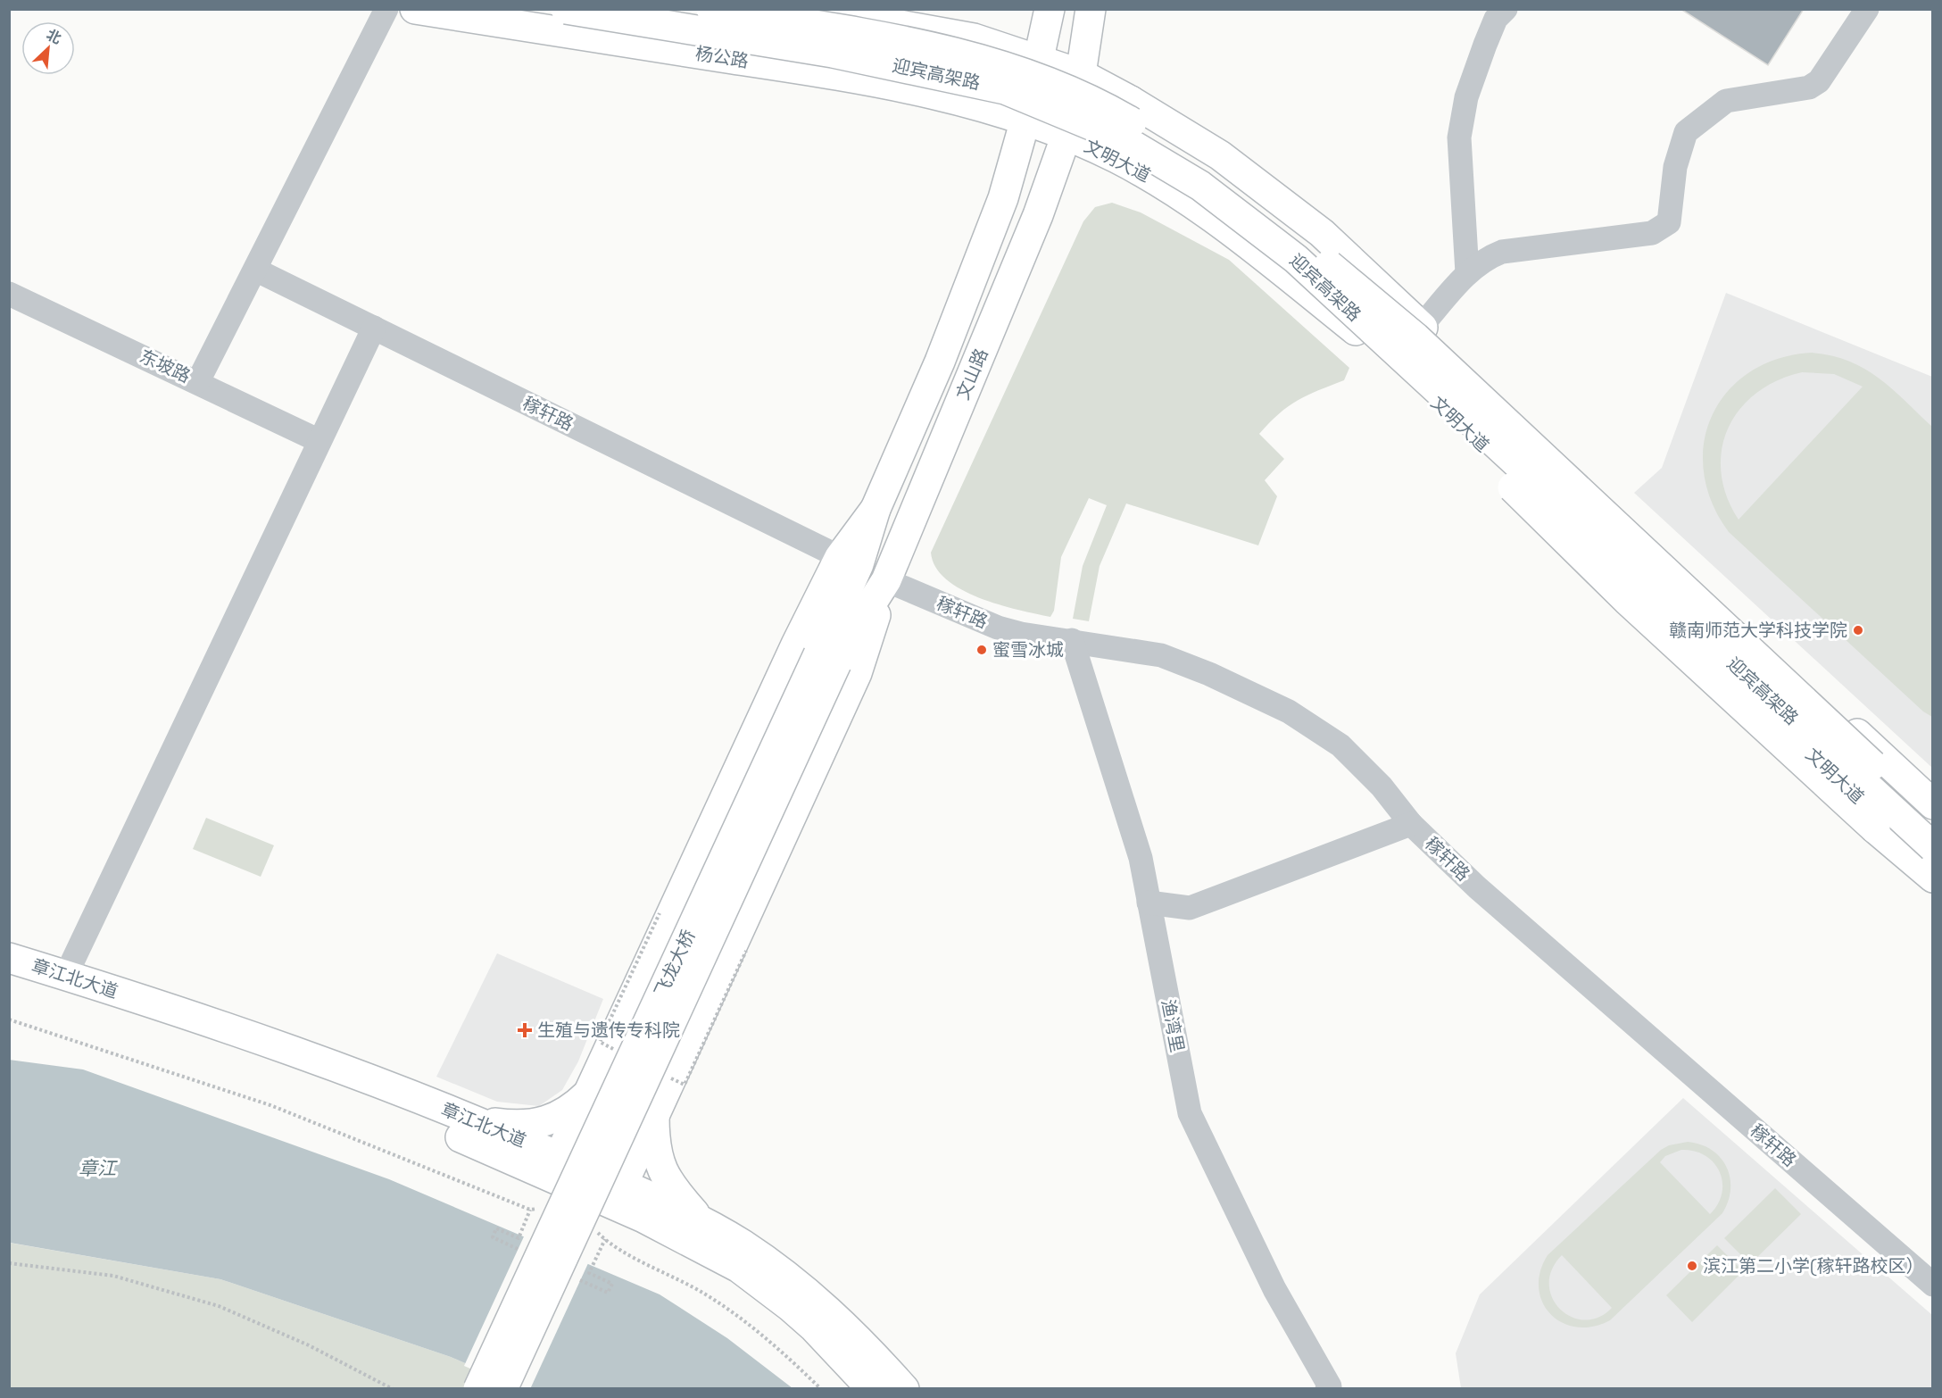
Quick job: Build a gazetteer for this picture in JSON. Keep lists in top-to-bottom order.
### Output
{
  "streets": {
    "main road": [
      "杨公路",
      "迎宾高架路",
      "文明大道",
      "文山路",
      "飞龙大桥",
      "章江北大道"
    ],
    "street": ["东坡路", "稼轩路", "渔湾里"]
  },
  "crossings": [
    ["杨公路", "文明大道"],
    ["杨公路", "文山路"],
    ["文明大道", "文山路"],
    ["文山路", "稼轩路"],
    ["文山路", "飞龙大桥"],
    ["稼轩路", "渔湾里"]
  ],
  "water": ["章江"],
  "places": {
    "other": ["赣南师范大学科技学院", "蜜雪冰城", "滨江第二小学(稼轩路校区）"],
    "health": ["生殖与遗传专科院"]
  },
  "north": "top right"
}
